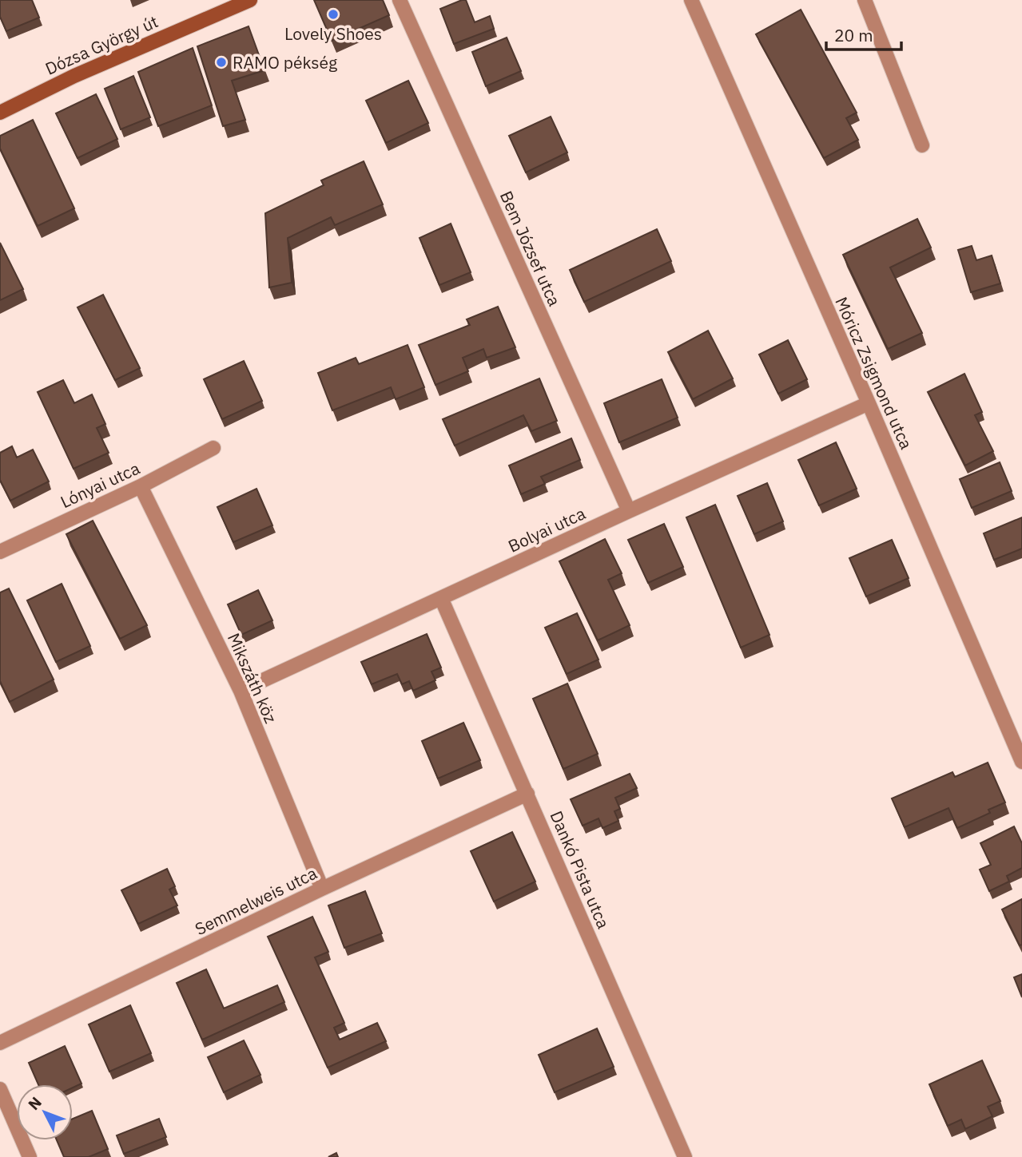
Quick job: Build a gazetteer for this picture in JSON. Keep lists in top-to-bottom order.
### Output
{
  "streets": {
    "main road": ["Dózsa György út"],
    "street": [
      "Bem József utca",
      "Móricz Zsigmond utca",
      "Lónyai utca",
      "Bolyai utca",
      "Mikszáth köz",
      "Dankó Pista utca",
      "Semmelweis utca"
    ]
  },
  "crossings": [
    ["Bem József utca", "Bolyai utca"],
    ["Móricz Zsigmond utca", "Bolyai utca"],
    ["Lónyai utca", "Mikszáth köz"],
    ["Bolyai utca", "Mikszáth köz"],
    ["Bolyai utca", "Dankó Pista utca"],
    ["Mikszáth köz", "Semmelweis utca"],
    ["Dankó Pista utca", "Semmelweis utca"]
  ],
  "places": ["Lovely Shoes", "RAMO pékség"],
  "scale_bar": "20 m",
  "north": "top left"
}
